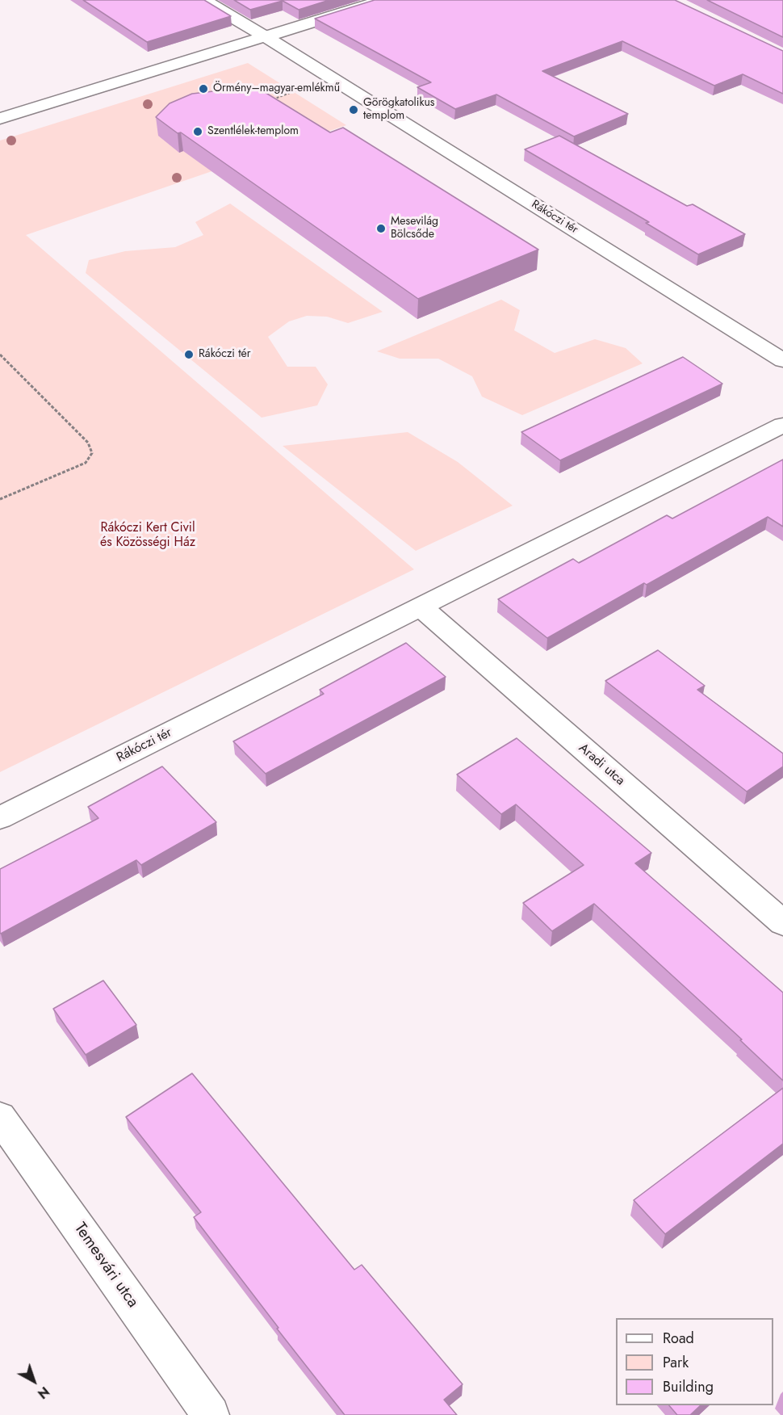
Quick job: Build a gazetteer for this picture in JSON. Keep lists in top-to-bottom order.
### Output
{
  "streets": {
    "street": ["Rákóczi tér", "Aradi utca", "Temesvári utca"]
  },
  "crossings": [
    ["Rákóczi tér", "Aradi utca"]
  ],
  "parks": ["Rákóczi Kert Civil és Közösségi Ház"],
  "places": [
    "Örmény–magyar-emlékmű",
    "Görögkatolikus templom",
    "Szentlélek-templom",
    "Mesevilág Bölcsőde",
    "Rákóczi tér"
  ],
  "legend": ["Road", "Park", "Building"],
  "north": "bottom right"
}
